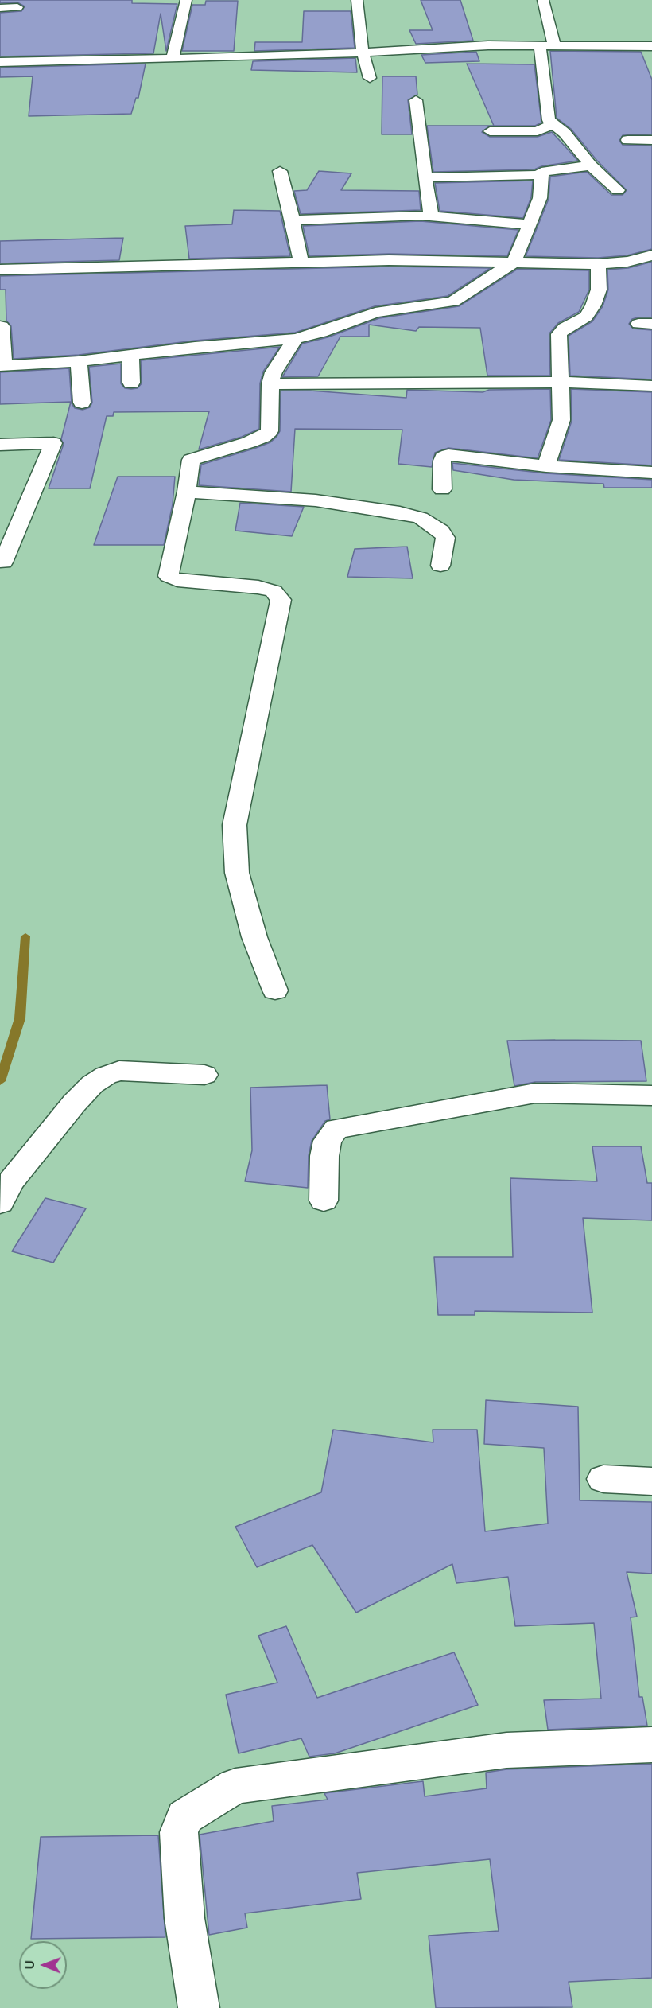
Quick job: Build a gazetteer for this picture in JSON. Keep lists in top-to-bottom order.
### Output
{
  "north": "left"
}
